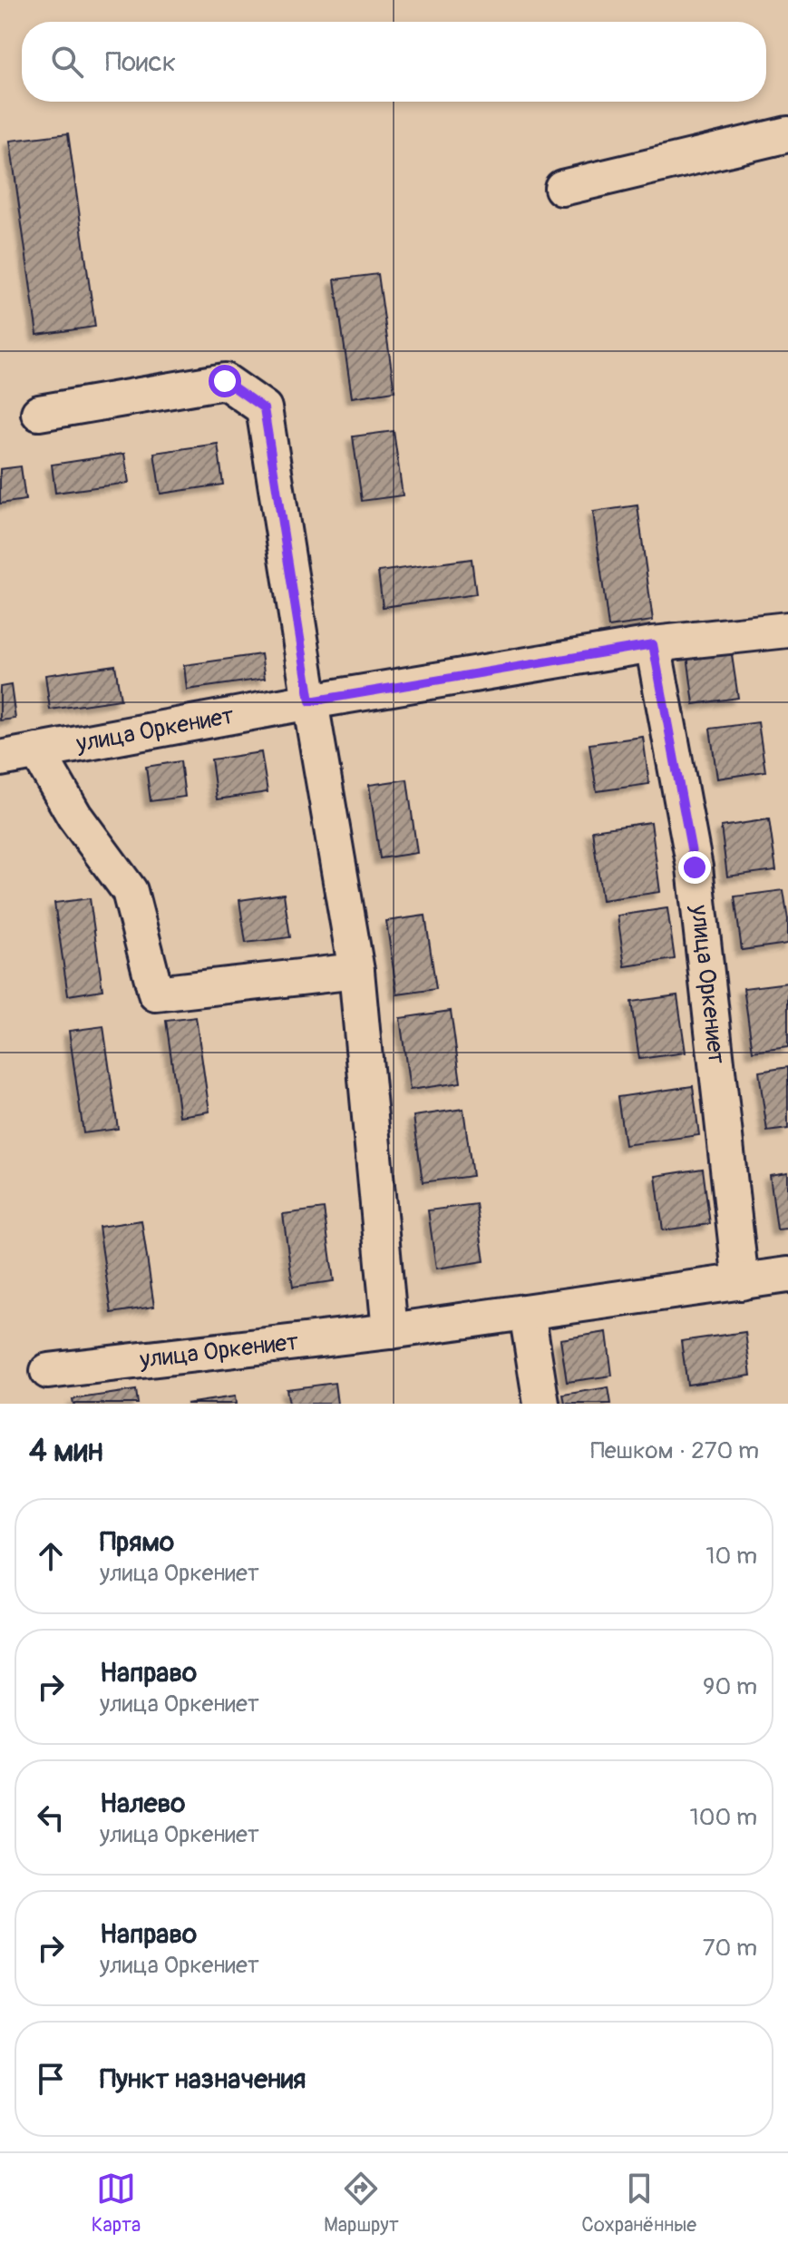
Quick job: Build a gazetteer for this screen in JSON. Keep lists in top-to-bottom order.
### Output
{
  "streets": {
    "street": ["улица Оркениет"]
  },
  "page": {
    "search": "Поиск",
    "heading": ["4 мин", "Пешком · 270 m"],
    "list": [
      ["Прямо", "улица Оркениет", "10 m"],
      ["Направо", "улица Оркениет", "90 m"],
      ["Налево", "улица Оркениет", "100 m"],
      ["Направо", "улица Оркениет", "70 m"],
      "Пункт назначения"
    ],
    "nav": ["Карта", "Маршрут", "Сохранённые"]
  }
}
